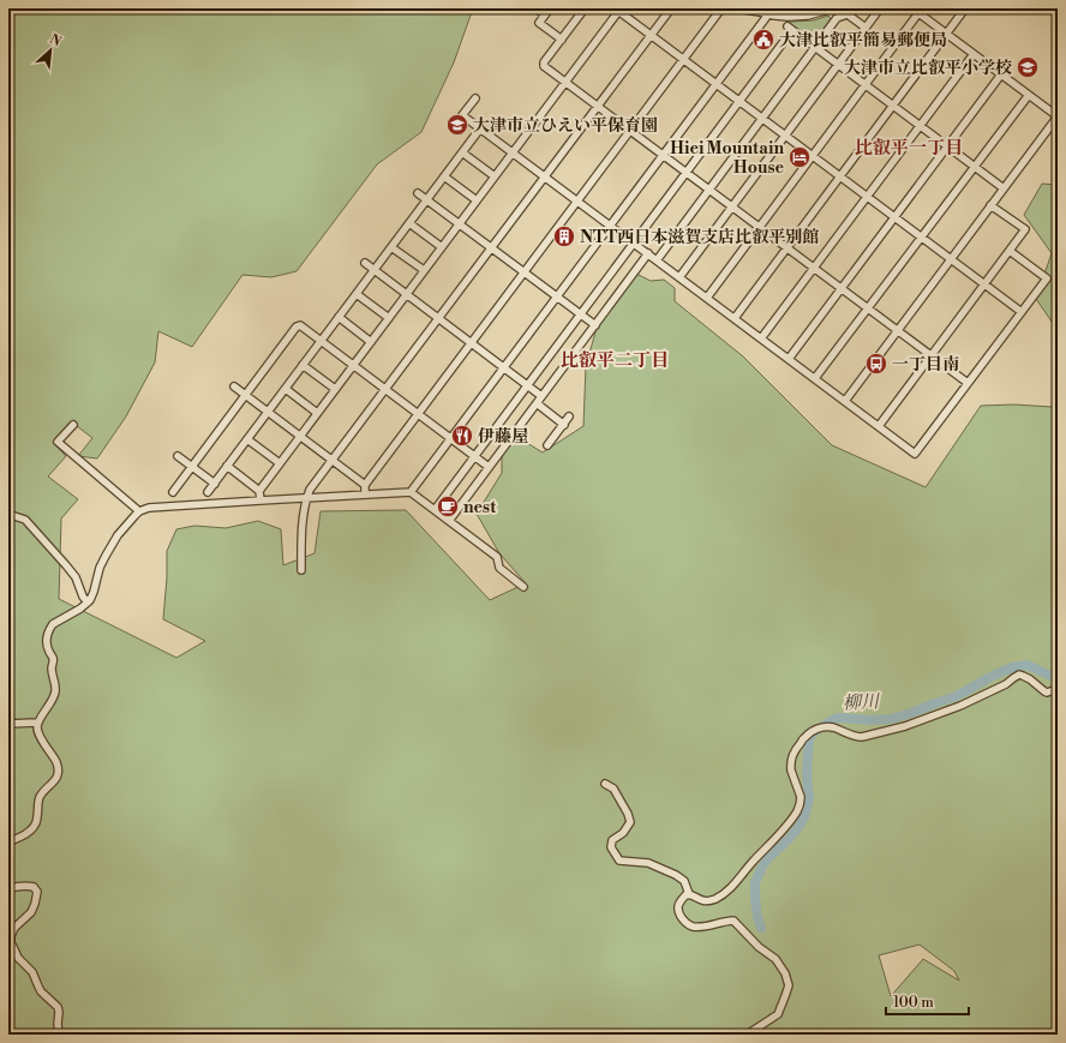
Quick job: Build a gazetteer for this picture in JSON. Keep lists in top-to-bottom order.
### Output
{
  "districts": ["比叡平一丁目", "比叡平二丁目"],
  "water": ["柳川"],
  "places": {
    "public building": ["大津比叡平簡易郵便局"],
    "school or university": ["大津市立比叡平小学校", "大津市立ひえい平保育園"],
    "hotel": ["Hiei Mountain House"],
    "building": ["NTT西日本滋賀支店比叡平別館"],
    "bus stop": ["一丁目南"],
    "restaurant": ["伊藤屋"],
    "cafe": ["nest"]
  },
  "scale_bar": "100 m",
  "north": "top right"
}
